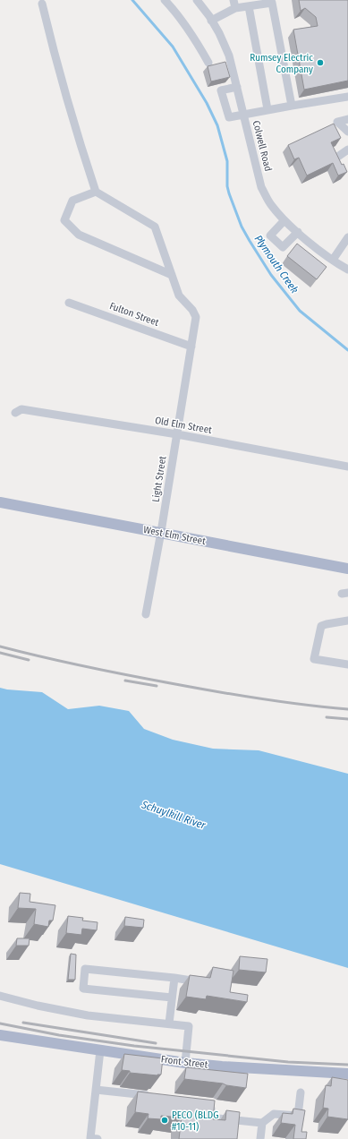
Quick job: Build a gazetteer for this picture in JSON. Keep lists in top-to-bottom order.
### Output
{
  "streets": {
    "main road": ["West Elm Street", "Front Street"],
    "street": [
      "Colwell Road",
      "Fulton Street",
      "Old Elm Street",
      "Light Street"
    ]
  },
  "crossings": [
    ["Fulton Street", "Light Street"],
    ["Old Elm Street", "Light Street"],
    ["Light Street", "West Elm Street"]
  ],
  "water": ["Plymouth Creek", "Schuylkill River"],
  "places": ["Rumsey Electric Company", "PECO (BLDG #10-11)"]
}
